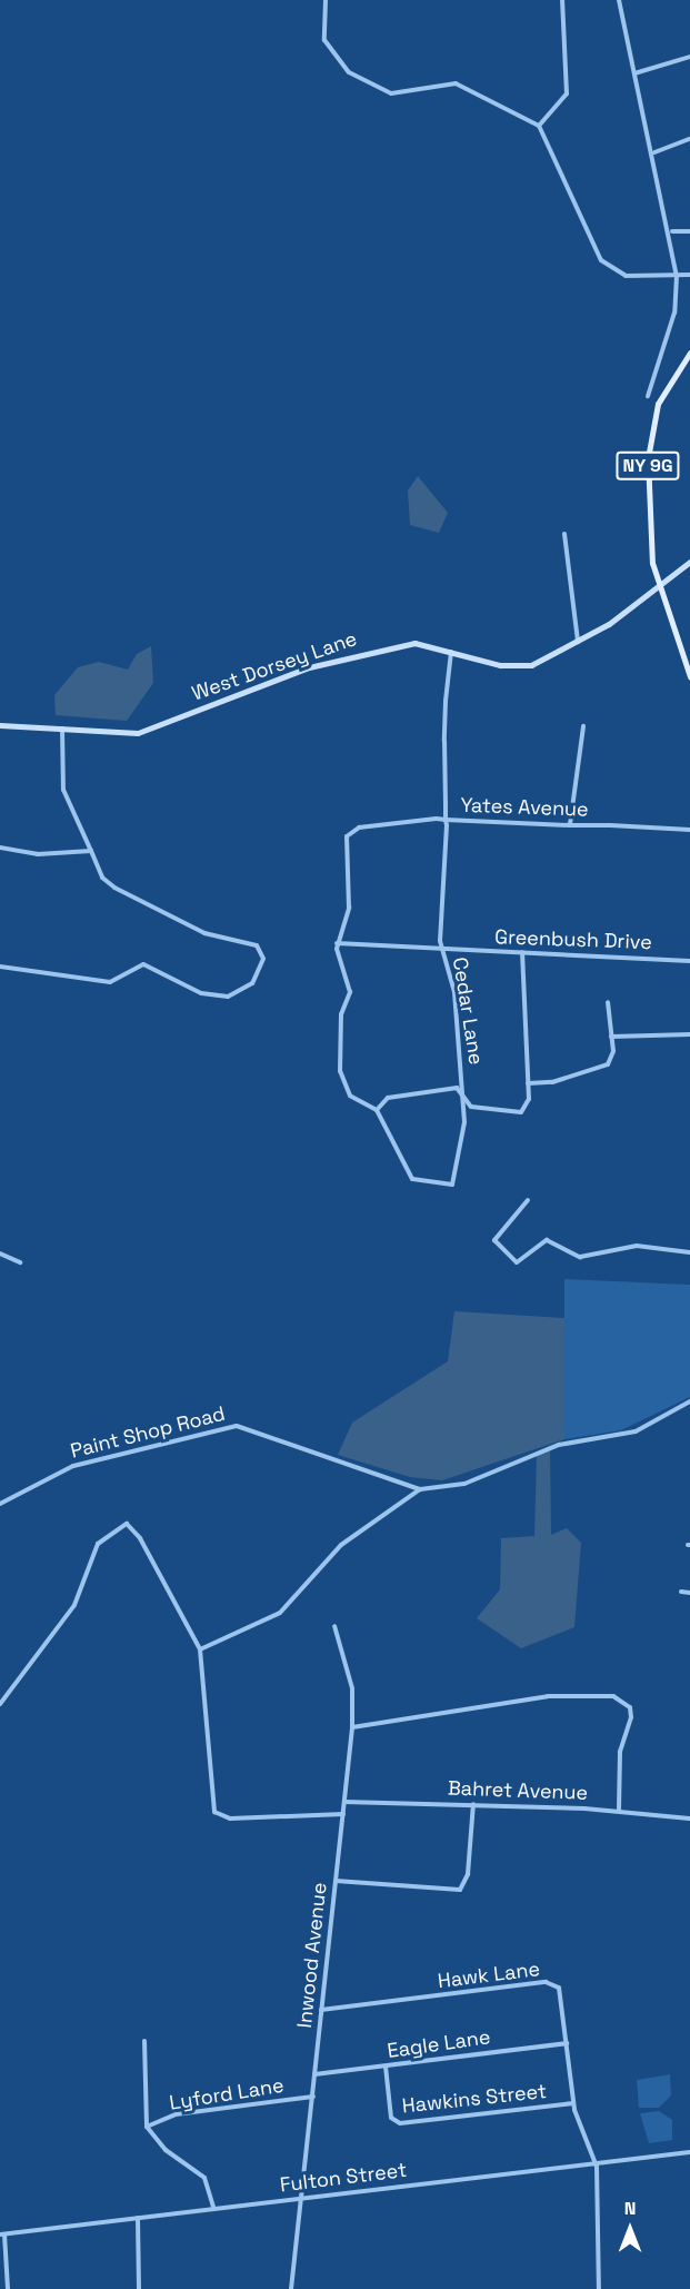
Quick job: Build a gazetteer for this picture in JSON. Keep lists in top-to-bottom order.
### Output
{
  "streets": {
    "main road": ["NY 9G"],
    "street": [
      "West Dorsey Lane",
      "Yates Avenue",
      "Greenbush Drive",
      "Cedar Lane",
      "Paint Shop Road",
      "Bahret Avenue",
      "Inwood Avenue",
      "Hawk Lane",
      "Eagle Lane",
      "Lyford Lane",
      "Hawkins Street",
      "Fulton Street"
    ]
  },
  "crossings": [
    ["NY 9G", "West Dorsey Lane"],
    ["West Dorsey Lane", "Yates Avenue"],
    ["Yates Avenue", "Cedar Lane"],
    ["Greenbush Drive", "Cedar Lane"],
    ["Bahret Avenue", "Inwood Avenue"],
    ["Inwood Avenue", "Hawk Lane"],
    ["Inwood Avenue", "Eagle Lane"],
    ["Inwood Avenue", "Lyford Lane"],
    ["Inwood Avenue", "Fulton Street"],
    ["Hawk Lane", "Eagle Lane"],
    ["Hawk Lane", "Hawkins Street"],
    ["Hawk Lane", "Fulton Street"],
    ["Eagle Lane", "Hawkins Street"]
  ],
  "north": "top"
}
